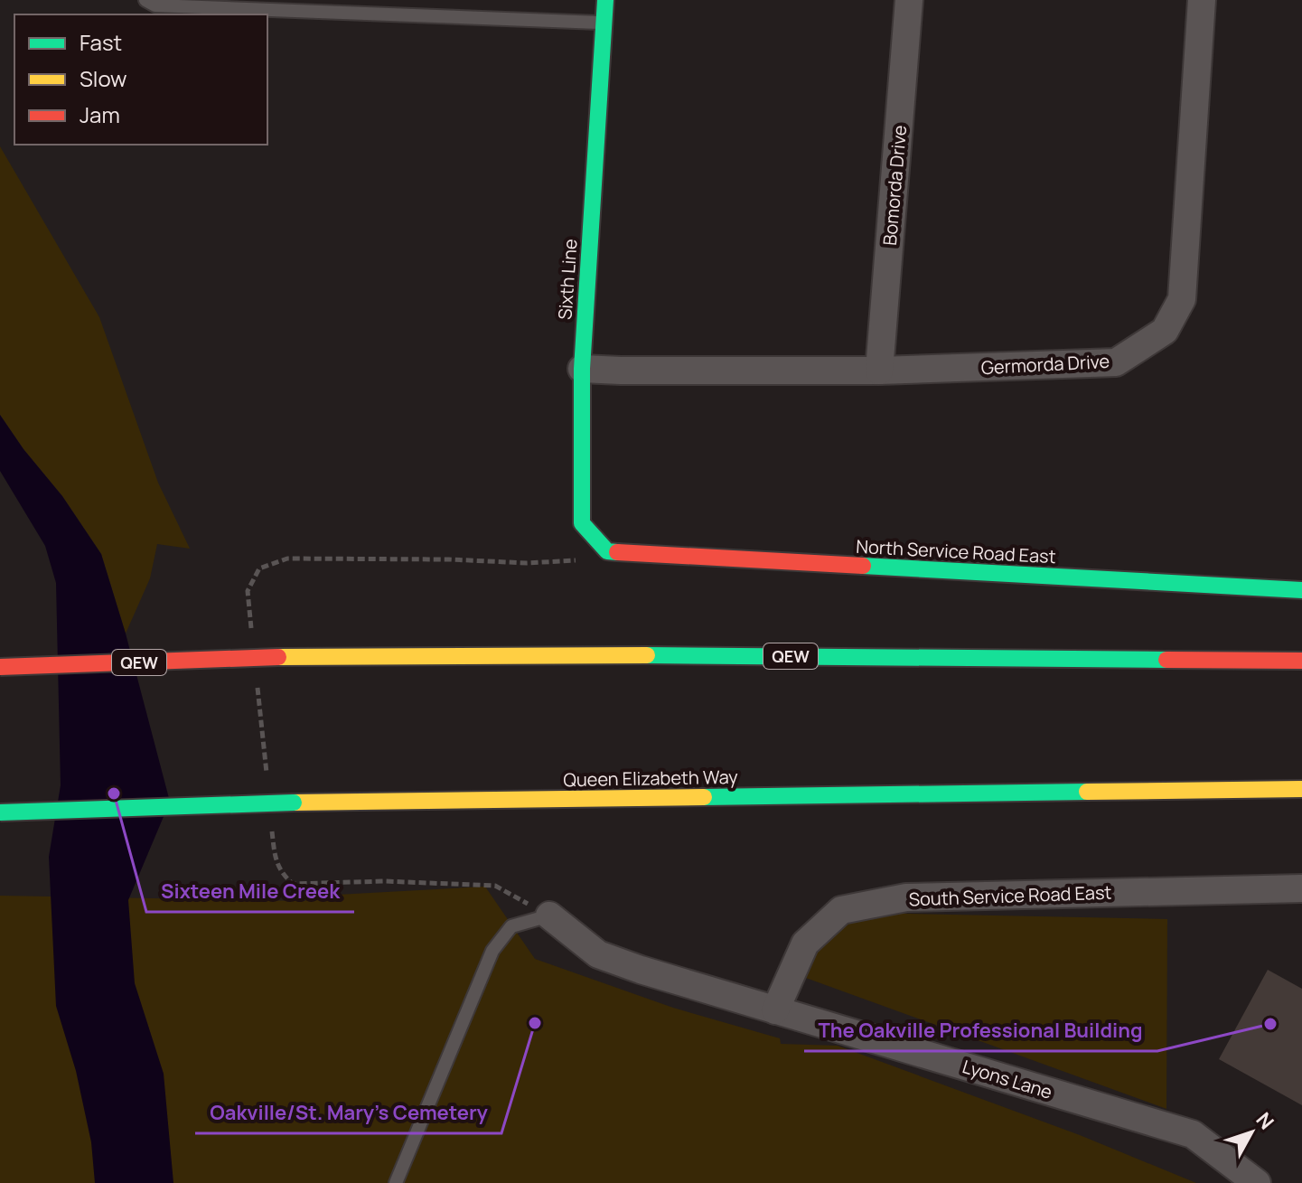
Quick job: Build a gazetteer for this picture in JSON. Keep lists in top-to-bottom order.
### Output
{
  "streets": {
    "main road": [
      "Sixth Line",
      "North Service Road East",
      "QEW",
      "Queen Elizabeth Way"
    ],
    "street": [
      "Bomorda Drive",
      "Germorda Drive",
      "South Service Road East",
      "Lyons Lane"
    ]
  },
  "crossings": [
    ["Bomorda Drive", "Germorda Drive"],
    ["Sixth Line", "Germorda Drive"],
    ["Sixth Line", "North Service Road East"],
    ["South Service Road East", "Lyons Lane"]
  ],
  "places": ["Sixteen Mile Creek", "Oakville/St. Mary's Cemetery", "The Oakville Professional Building"],
  "legend": ["Fast", "Slow", "Jam"],
  "north": "top right"
}
